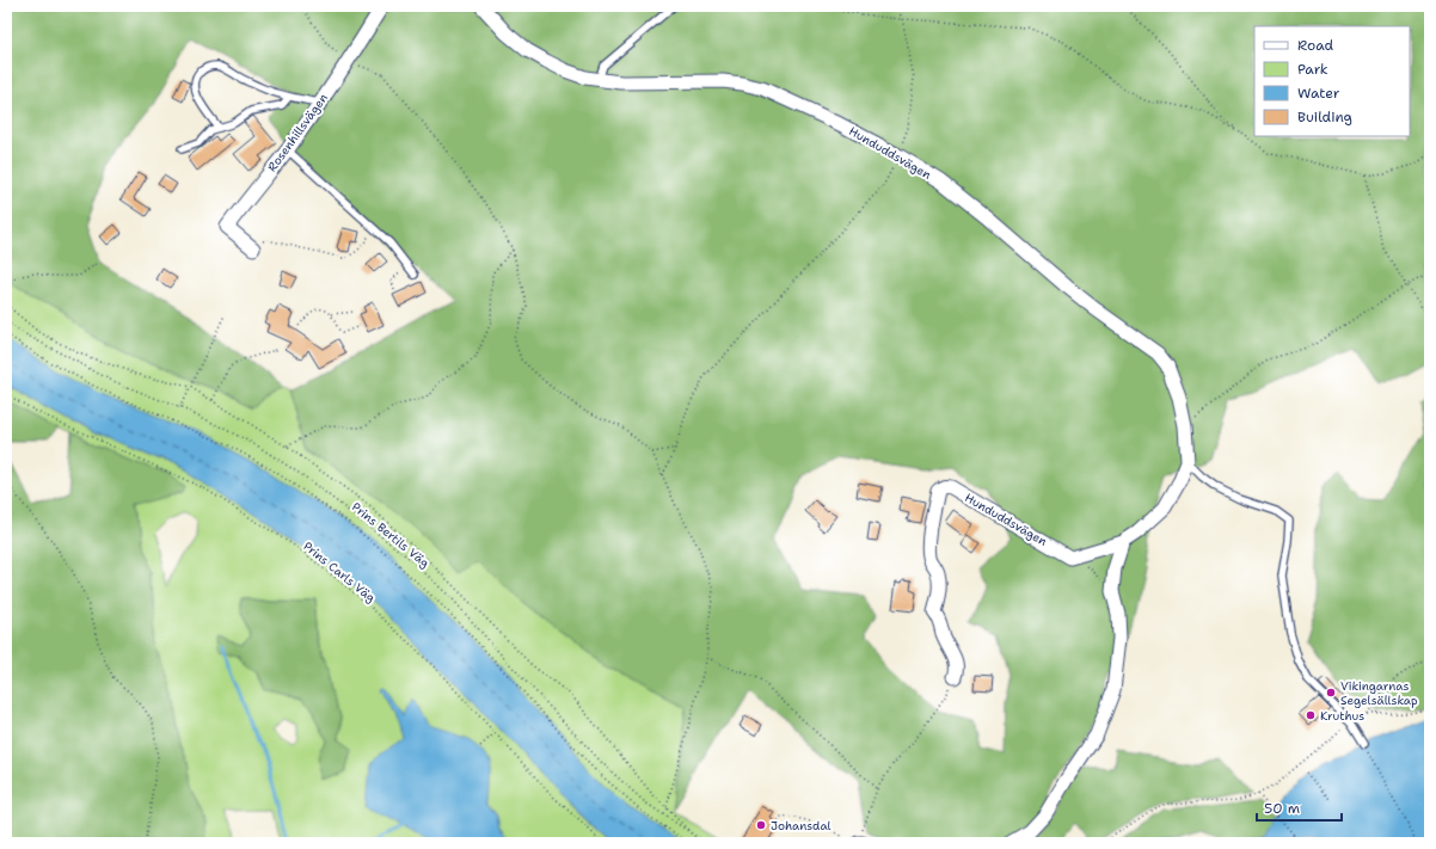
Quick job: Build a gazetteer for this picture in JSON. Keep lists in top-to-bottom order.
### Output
{
  "streets": {
    "street": ["Rosenhillsvägen", "Hunduddsvägen"],
    "path": ["Prins Bertils Väg", "Prins Carls Väg"]
  },
  "places": ["Vikingarnas Segelsällskap", "Kruthus", "Johansdal"],
  "legend": [
    "Road",
    "Park",
    "Water",
    "Building"
  ],
  "scale_bar": "50 m"
}
